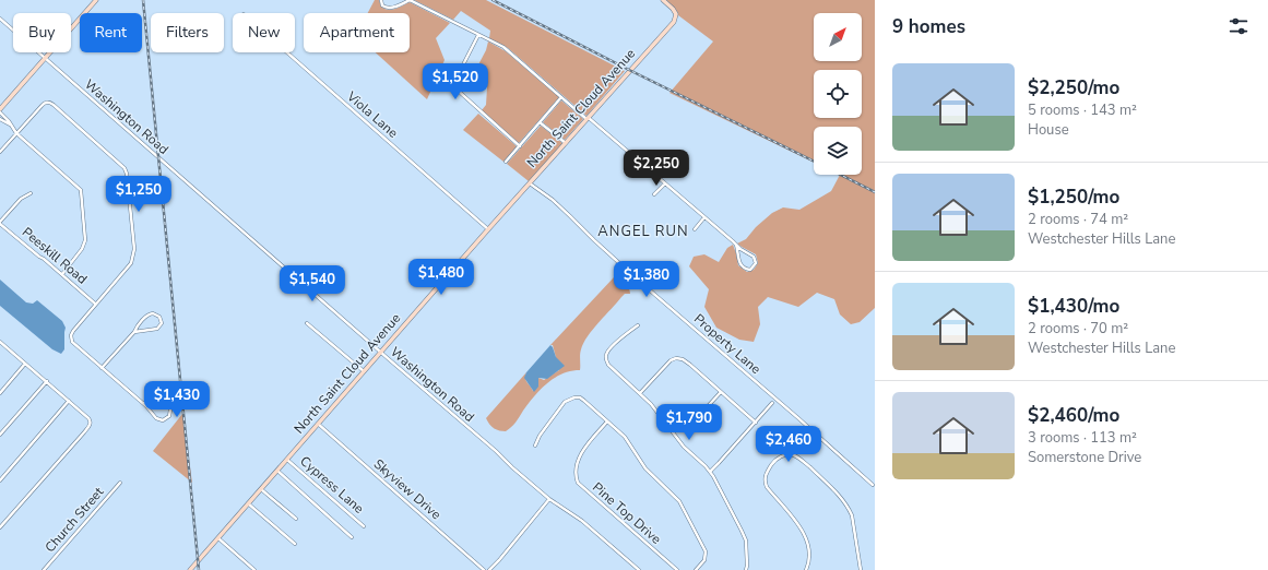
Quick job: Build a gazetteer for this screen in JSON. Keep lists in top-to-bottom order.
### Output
{
  "streets": {
    "street": [
      "North Saint Cloud Avenue",
      "Viola Lane",
      "Washington Road",
      "Peeskill Road",
      "Property Lane",
      "Cypress Lane",
      "Skyview Drive",
      "Pine Top Drive",
      "Church Street"
    ]
  },
  "crossings": [
    ["North Saint Cloud Avenue", "Viola Lane"],
    ["North Saint Cloud Avenue", "Washington Road"],
    ["North Saint Cloud Avenue", "Property Lane"],
    ["North Saint Cloud Avenue", "Cypress Lane"],
    ["North Saint Cloud Avenue", "Skyview Drive"]
  ],
  "districts": ["ANGEL RUN"],
  "north": "top right",
  "page": {
    "heading": "9 homes",
    "chip": [
      "Buy",
      "Rent",
      "Filters",
      "New",
      "Apartment"
    ],
    "list": [
      {
        "name": "$2,250/mo",
        "note": "5 rooms · 143 m² · House"
      },
      {
        "name": "$1,250/mo",
        "note": "2 rooms · 74 m² · Westchester Hills Lane"
      },
      {
        "name": "$1,430/mo",
        "note": "2 rooms · 70 m² · Westchester Hills Lane"
      },
      {
        "name": "$2,460/mo",
        "note": "3 rooms · 113 m² · Somerstone Drive"
      }
    ],
    "price": [
      "$1,520",
      "$2,250",
      "$1,250",
      "$1,480",
      "$1,380",
      "$1,540",
      "$1,430",
      "$1,790",
      "$2,460"
    ]
  }
}
